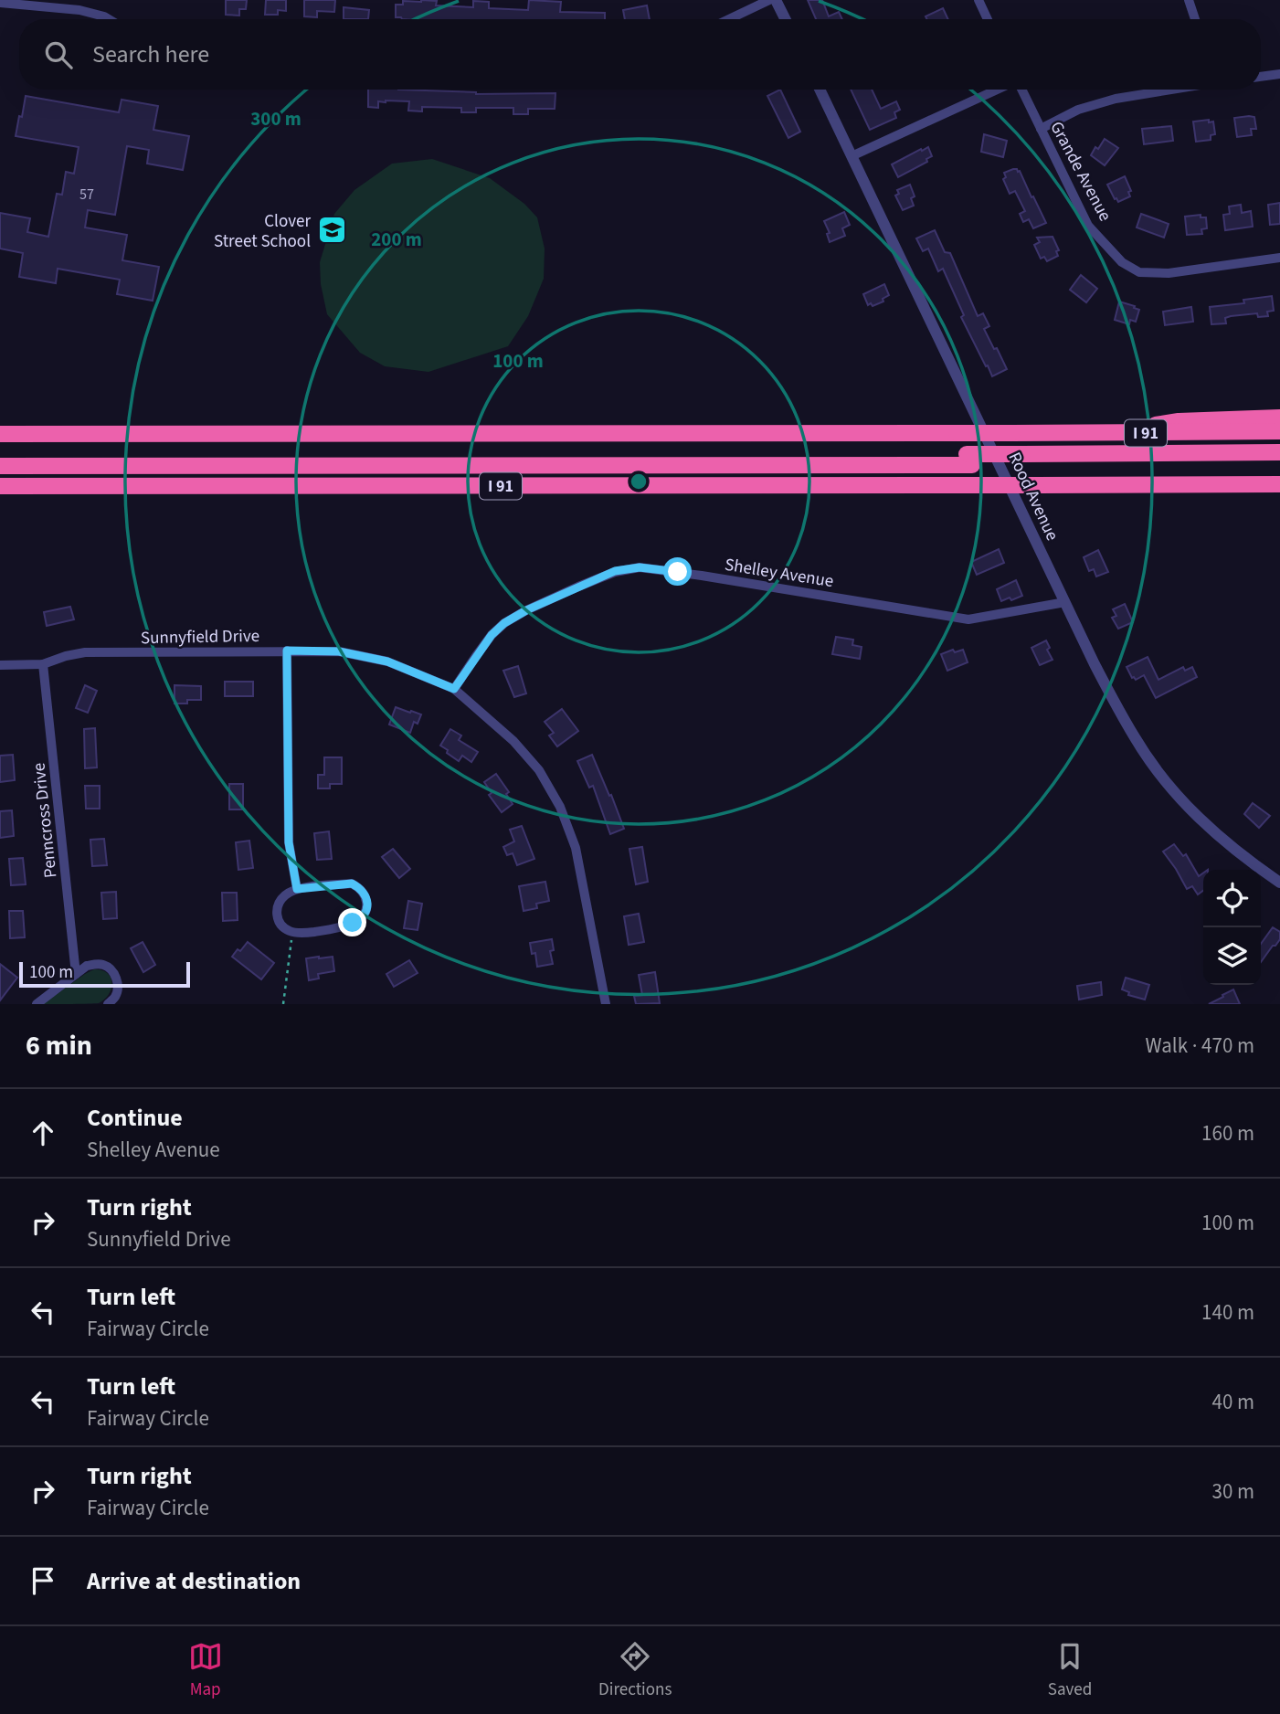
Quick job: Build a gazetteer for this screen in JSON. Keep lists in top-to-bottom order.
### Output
{
  "streets": {
    "highway": ["I 91"],
    "street": [
      "Grande Avenue",
      "Rood Avenue",
      "Shelley Avenue",
      "Sunnyfield Drive",
      "Penncross Drive"
    ]
  },
  "crossings": [
    ["Rood Avenue", "Shelley Avenue"],
    ["Shelley Avenue", "Sunnyfield Drive"],
    ["Sunnyfield Drive", "Penncross Drive"]
  ],
  "places": {
    "school or university": ["Clover Street School"]
  },
  "house_numbers": ["57"],
  "scale_bar": "100 m",
  "page": {
    "search": "Search here",
    "scale": "100 m",
    "heading": ["6 min", "Walk · 470 m"],
    "list": [
      ["Continue", "Shelley Avenue", "160 m"],
      ["Turn right", "Sunnyfield Drive", "100 m"],
      ["Turn left", "Fairway Circle", "140 m"],
      ["Turn left", "Fairway Circle", "40 m"],
      ["Turn right", "Fairway Circle", "30 m"],
      "Arrive at destination"
    ],
    "nav": ["Map", "Directions", "Saved"]
  },
  "rings": ["300 m", "200 m", "100 m"]
}
